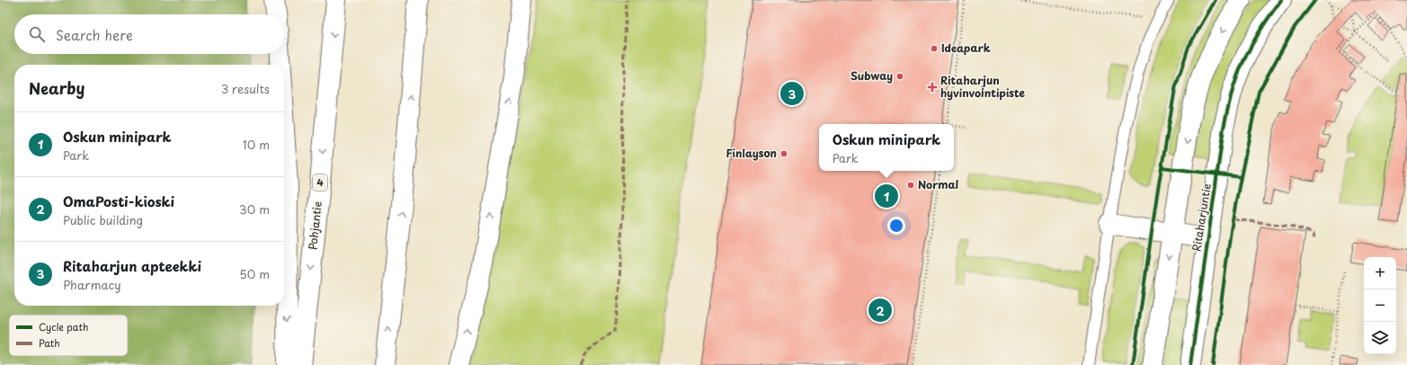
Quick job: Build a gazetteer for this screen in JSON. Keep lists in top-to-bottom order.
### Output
{
  "streets": {
    "main road": ["4", "Ritaharjuntie", "Pohjantie"]
  },
  "places": {
    "other": [
      "Ideapark",
      "Subway",
      "Finlayson",
      "Normal"
    ],
    "health": ["Ritaharjun hyvinvointipiste"]
  },
  "legend": ["Cycle path", "Path"],
  "page": {
    "search": "Search here",
    "heading": ["Nearby", "3 results"],
    "pins": ["3", "1", "2"],
    "list": [
      {
        "mark": "1",
        "name": "Oskun minipark",
        "note": "Park",
        "value": "10 m"
      },
      {
        "mark": "2",
        "name": "OmaPosti-kioski",
        "note": "Public building",
        "value": "30 m"
      },
      {
        "mark": "3",
        "name": "Ritaharjun apteekki",
        "note": "Pharmacy",
        "value": "50 m"
      }
    ],
    "popup": ["Oskun minipark", "Park"],
    "map_buttons": ["+", "−"]
  }
}
